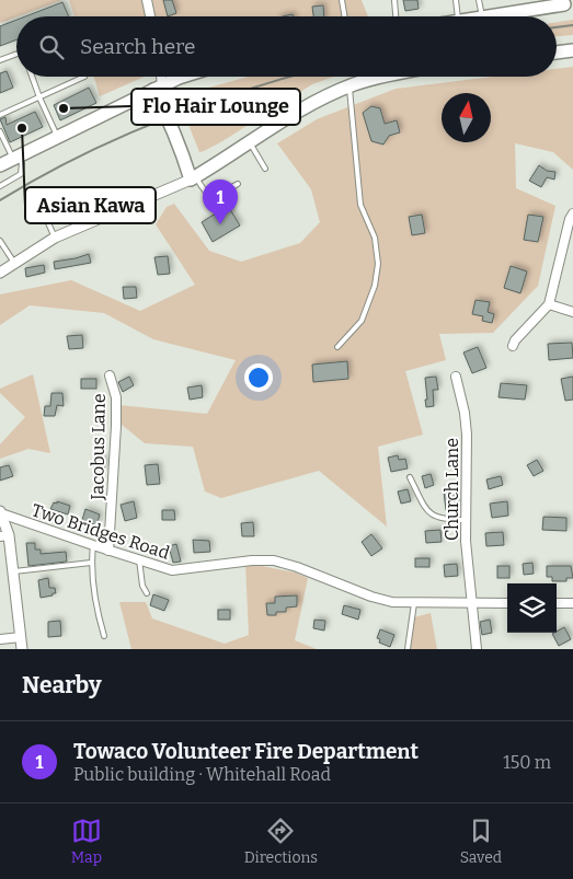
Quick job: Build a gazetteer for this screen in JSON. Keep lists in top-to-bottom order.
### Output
{
  "streets": {
    "street": ["Jacobus Lane", "Church Lane", "Two Bridges Road"]
  },
  "crossings": [
    ["Jacobus Lane", "Two Bridges Road"],
    ["Church Lane", "Two Bridges Road"]
  ],
  "places": ["Flo Hair Lounge", "Asian Kawa"],
  "north": "top",
  "page": {
    "search": "Search here",
    "pins": "1",
    "heading": "Nearby",
    "list": [
      {
        "mark": "1",
        "name": "Towaco Volunteer Fire Department",
        "note": "Public building · Whitehall Road",
        "value": "150 m"
      }
    ],
    "nav": ["Map", "Directions", "Saved"]
  }
}
